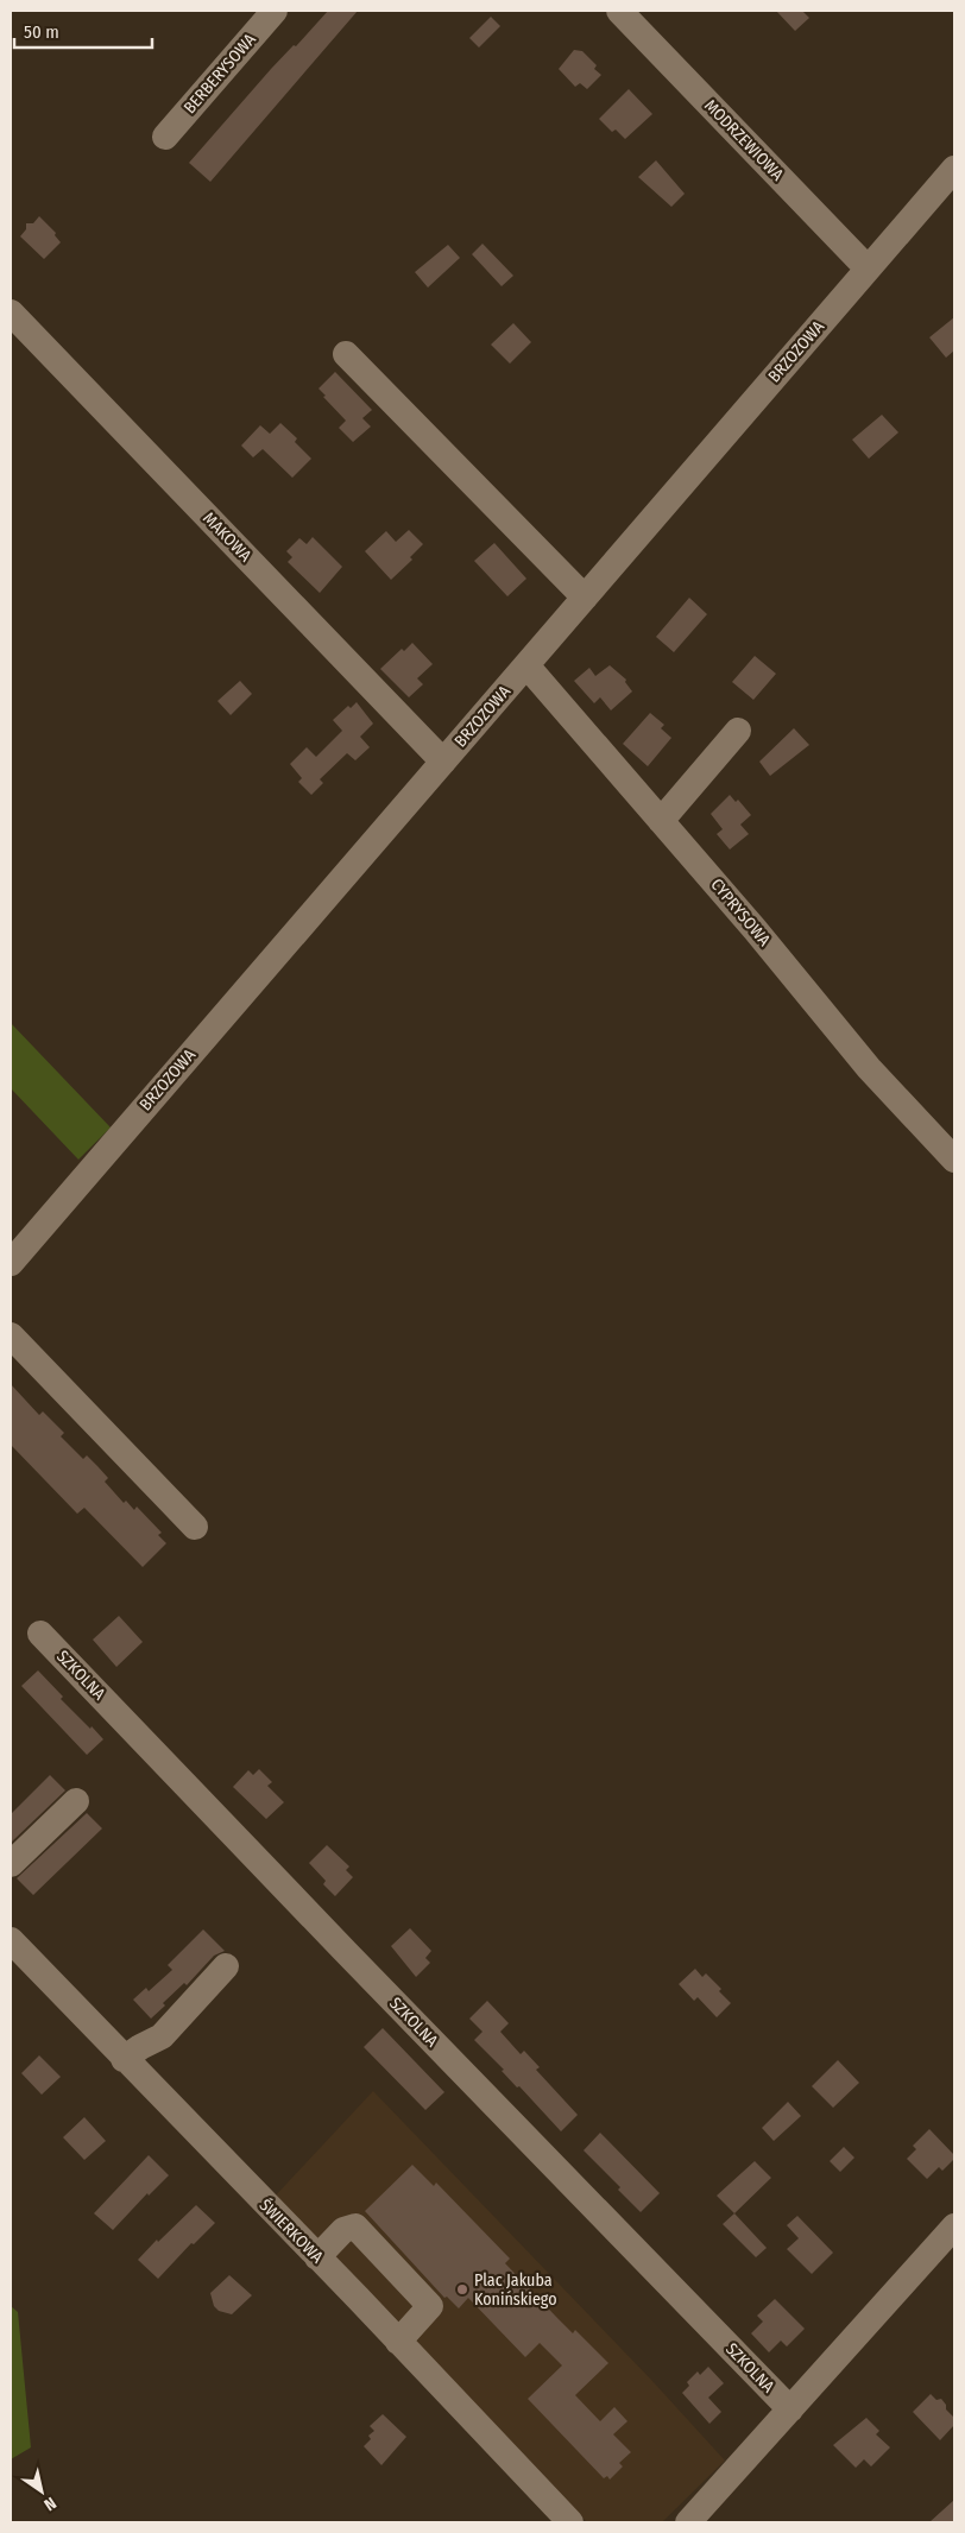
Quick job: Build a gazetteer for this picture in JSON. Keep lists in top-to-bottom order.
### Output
{
  "streets": {
    "street": [
      "BERBERYSOWA",
      "MODRZEWIOWA",
      "BRZOZOWA",
      "MAKOWA",
      "CYPRYSOWA",
      "SZKOLNA",
      "ŚWIERKOWA"
    ]
  },
  "crossings": [
    ["MODRZEWIOWA", "BRZOZOWA"],
    ["BRZOZOWA", "MAKOWA"],
    ["BRZOZOWA", "CYPRYSOWA"]
  ],
  "places": ["Plac Jakuba Konińskiego"],
  "scale_bar": "50 m",
  "north": "bottom right"
}
